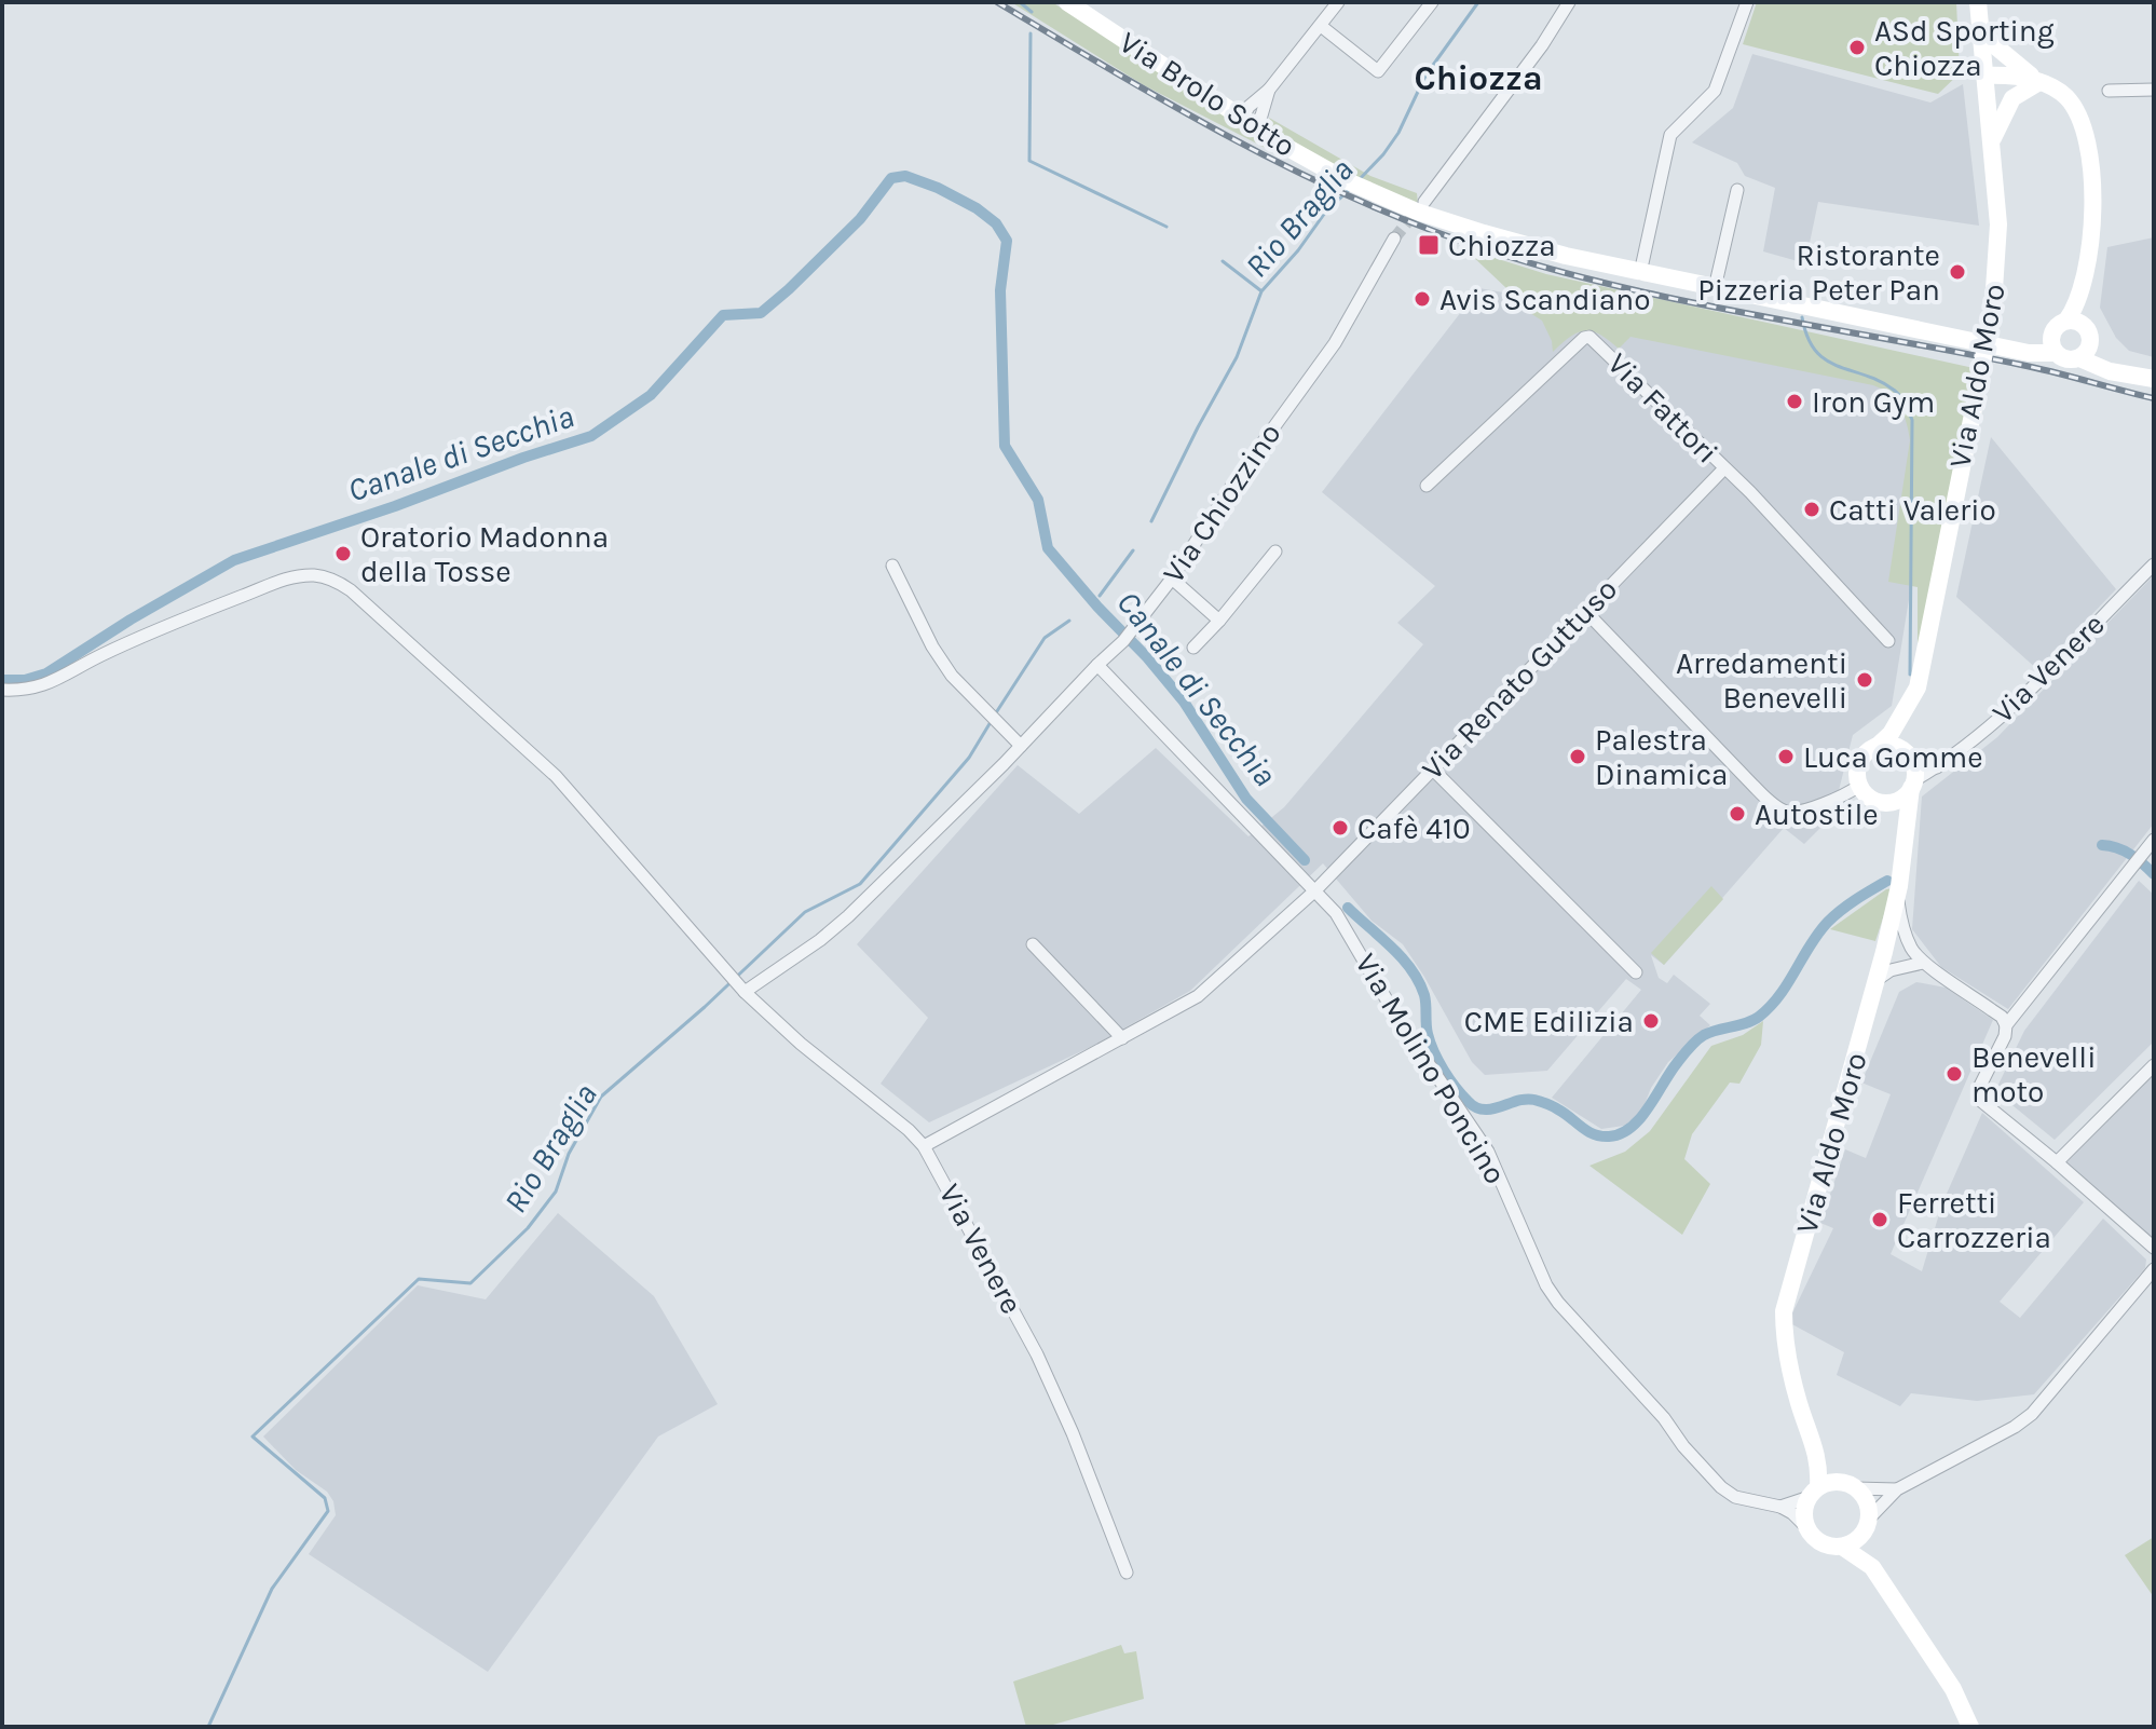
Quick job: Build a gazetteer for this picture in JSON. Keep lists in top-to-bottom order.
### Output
{
  "streets": {
    "main road": ["Via Brolo Sotto", "Via Aldo Moro"],
    "street": [
      "Via Fattori",
      "Via Chiozzino",
      "Via Venere",
      "Via Renato Guttuso",
      "Via Molino Poncino"
    ]
  },
  "crossings": [
    ["Via Aldo Moro", "Via Venere"],
    ["Via Aldo Moro", "Via Molino Poncino"],
    ["Via Fattori", "Via Renato Guttuso"],
    ["Via Chiozzino", "Via Venere"],
    ["Via Chiozzino", "Via Molino Poncino"],
    ["Via Venere", "Via Renato Guttuso"],
    ["Via Renato Guttuso", "Via Molino Poncino"]
  ],
  "districts": ["Chiozza"],
  "water": ["Rio Braglia", "Canale di Secchia"],
  "places": {
    "other": [
      "ASd Sporting Chiozza",
      "Ristorante Pizzeria Peter Pan",
      "Avis Scandiano",
      "Iron Gym",
      "Catti Valerio",
      "Oratorio Madonna della Tosse",
      "Arredamenti Benevelli",
      "Palestra Dinamica",
      "Luca Gomme",
      "Autostile",
      "Cafè 410",
      "CME Edilizia",
      "Benevelli moto",
      "Ferretti Carrozzeria"
    ],
    "transit": ["Chiozza"]
  }
}
